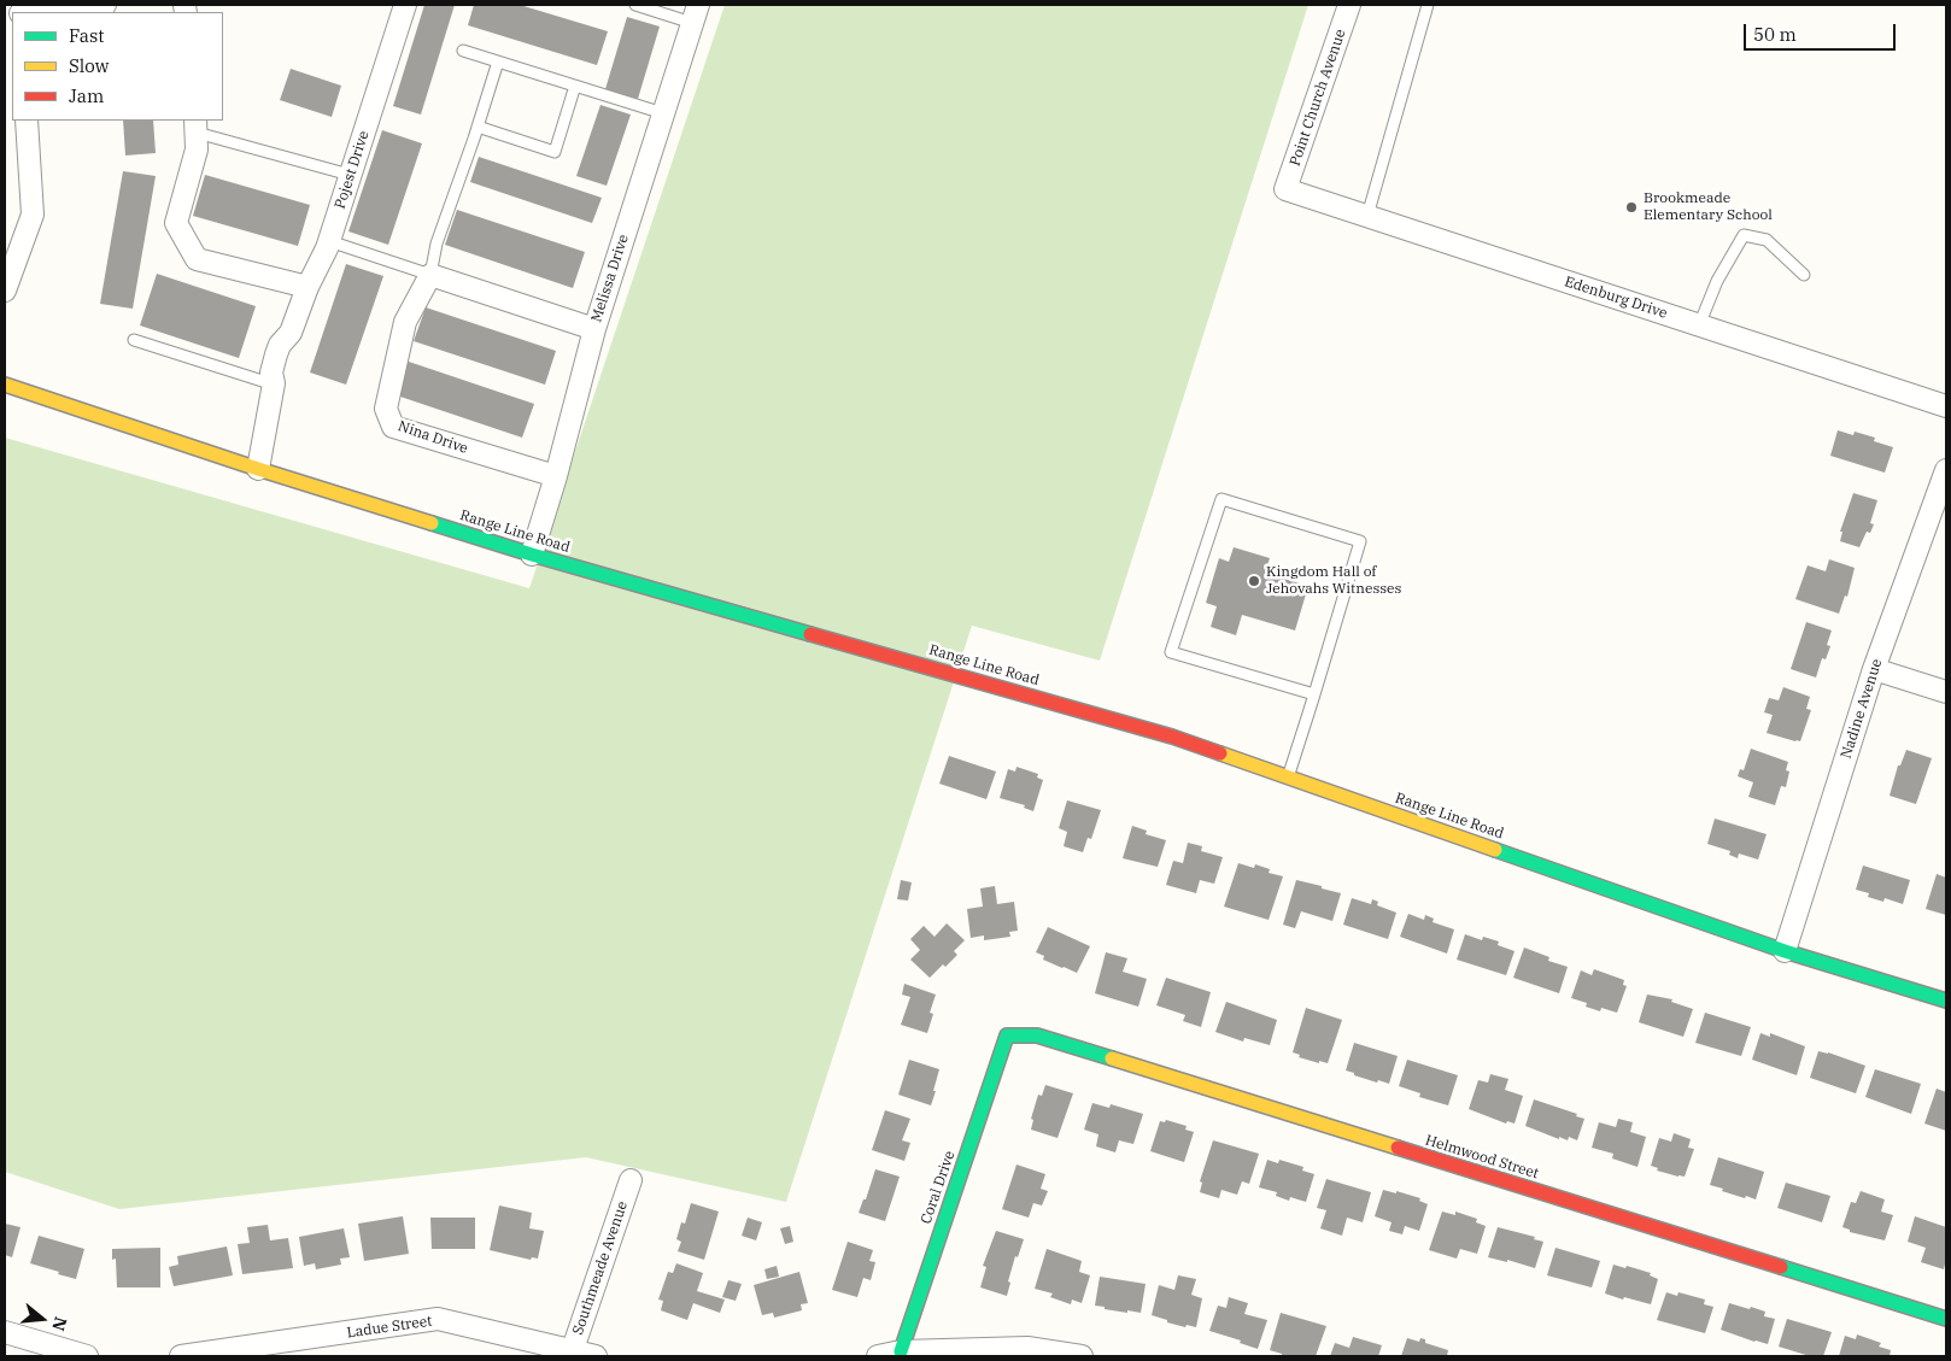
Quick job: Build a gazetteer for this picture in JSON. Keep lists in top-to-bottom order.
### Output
{
  "streets": {
    "main road": ["Range Line Road", "Helmwood Street", "Coral Drive"],
    "street": [
      "Point Church Avenue",
      "Pojest Drive",
      "Melissa Drive",
      "Edenburg Drive",
      "Nina Drive",
      "Nadine Avenue",
      "Southmeade Avenue",
      "Ladue Street"
    ]
  },
  "crossings": [
    ["Point Church Avenue", "Edenburg Drive"],
    ["Pojest Drive", "Range Line Road"],
    ["Melissa Drive", "Nina Drive"],
    ["Melissa Drive", "Range Line Road"],
    ["Range Line Road", "Nadine Avenue"],
    ["Helmwood Street", "Coral Drive"],
    ["Southmeade Avenue", "Ladue Street"]
  ],
  "places": ["Brookmeade Elementary School", "Kingdom Hall of Jehovahs Witnesses"],
  "legend": ["Fast", "Slow", "Jam"],
  "scale_bar": "50 m",
  "north": "right"
}
